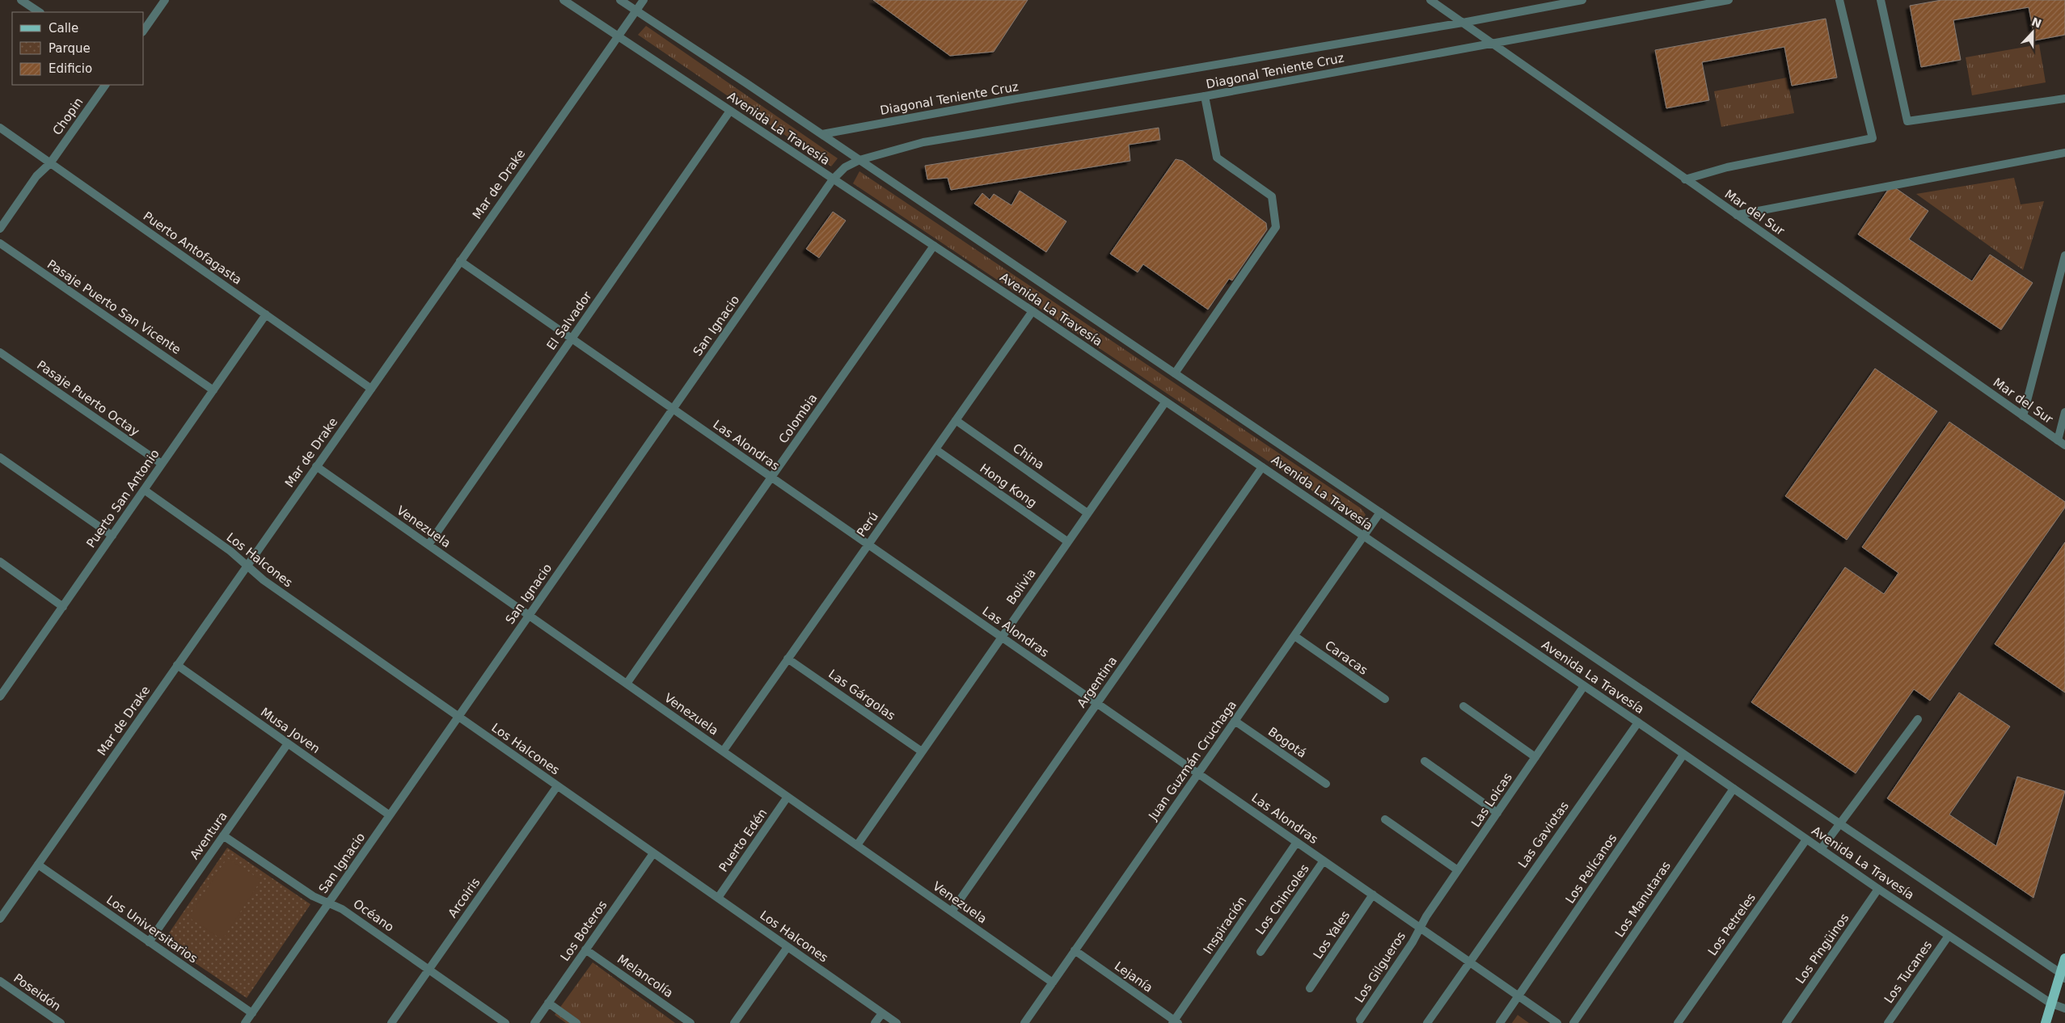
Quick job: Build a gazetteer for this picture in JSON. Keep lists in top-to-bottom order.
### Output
{
  "streets": {
    "street": [
      "Diagonal Teniente Cruz",
      "Chopin",
      "Avenida La Travesía",
      "Mar de Drake",
      "Mar del Sur",
      "Puerto Antofagasta",
      "Pasaje Puerto San Vicente",
      "El Salvador",
      "San Ignacio",
      "Pasaje Puerto Octay",
      "Colombia",
      "Las Alondras",
      "China",
      "Hong Kong",
      "Puerto San Antonio",
      "Perú",
      "Venezuela",
      "Los Halcones",
      "Bolivia",
      "Caracas",
      "Argentina",
      "Las Gárgolas",
      "Musa Joven",
      "Bogotá",
      "Juan Guzmán Cruchaga",
      "Las Loicas",
      "Las Gaviotas",
      "Aventura",
      "Puerto Edén",
      "Los Pelícanos",
      "Arcoiris",
      "Los Chincoles",
      "Los Manutaras",
      "Océano",
      "Los Petreles",
      "Inspiración",
      "Los Universitarios",
      "Los Boteros",
      "Los Yales",
      "Los Pingüinos",
      "Los Gilgueros",
      "Los Tucanes",
      "Melancolía",
      "Lejanía",
      "Poseidón"
    ]
  },
  "crossings": [
    ["Diagonal Teniente Cruz", "Avenida La Travesía"],
    ["Diagonal Teniente Cruz", "Mar del Sur"],
    ["Diagonal Teniente Cruz", "San Ignacio"],
    ["Chopin", "Puerto Antofagasta"],
    ["Avenida La Travesía", "Mar de Drake"],
    ["Avenida La Travesía", "El Salvador"],
    ["Avenida La Travesía", "San Ignacio"],
    ["Avenida La Travesía", "Colombia"],
    ["Avenida La Travesía", "Perú"],
    ["Avenida La Travesía", "Bolivia"],
    ["Avenida La Travesía", "Argentina"],
    ["Avenida La Travesía", "Juan Guzmán Cruchaga"],
    ["Avenida La Travesía", "Las Loicas"],
    ["Avenida La Travesía", "Las Gaviotas"],
    ["Avenida La Travesía", "Los Pelícanos"],
    ["Avenida La Travesía", "Los Manutaras"],
    ["Avenida La Travesía", "Los Petreles"],
    ["Avenida La Travesía", "Los Pingüinos"],
    ["Avenida La Travesía", "Los Tucanes"],
    ["Mar de Drake", "Puerto Antofagasta"],
    ["Mar de Drake", "Las Alondras"],
    ["Mar de Drake", "Venezuela"],
    ["Mar de Drake", "Los Halcones"],
    ["Mar de Drake", "Musa Joven"],
    ["Mar de Drake", "Los Universitarios"],
    ["Puerto Antofagasta", "Puerto San Antonio"],
    ["Pasaje Puerto San Vicente", "Puerto San Antonio"],
    ["El Salvador", "Las Alondras"],
    ["El Salvador", "Venezuela"],
    ["San Ignacio", "Las Alondras"],
    ["San Ignacio", "Venezuela"],
    ["San Ignacio", "Los Halcones"],
    ["San Ignacio", "Musa Joven"],
    ["San Ignacio", "Océano"],
    ["San Ignacio", "Los Universitarios"],
    ["Pasaje Puerto Octay", "Puerto San Antonio"],
    ["Colombia", "Las Alondras"],
    ["Colombia", "Venezuela"],
    ["Las Alondras", "Perú"],
    ["Las Alondras", "Bolivia"],
    ["Las Alondras", "Argentina"],
    ["Las Alondras", "Juan Guzmán Cruchaga"],
    ["Las Alondras", "Las Loicas"],
    ["Las Alondras", "Las Gaviotas"],
    ["Las Alondras", "Los Pelícanos"],
    ["Las Alondras", "Los Chincoles"],
    ["Las Alondras", "Inspiración"],
    ["Las Alondras", "Los Yales"],
    ["Las Alondras", "Los Gilgueros"],
    ["China", "Perú"],
    ["China", "Bolivia"],
    ["Hong Kong", "Perú"],
    ["Hong Kong", "Bolivia"],
    ["Puerto San Antonio", "Los Halcones"],
    ["Perú", "Venezuela"],
    ["Perú", "Las Gárgolas"],
    ["Venezuela", "Bolivia"],
    ["Venezuela", "Argentina"],
    ["Venezuela", "Juan Guzmán Cruchaga"],
    ["Venezuela", "Puerto Edén"],
    ["Los Halcones", "Puerto Edén"],
    ["Los Halcones", "Arcoiris"],
    ["Los Halcones", "Los Boteros"],
    ["Bolivia", "Las Gárgolas"],
    ["Caracas", "Juan Guzmán Cruchaga"],
    ["Musa Joven", "Aventura"],
    ["Bogotá", "Juan Guzmán Cruchaga"],
    ["Juan Guzmán Cruchaga", "Lejanía"],
    ["Las Loicas", "Los Gilgueros"],
    ["Aventura", "Océano"],
    ["Aventura", "Los Universitarios"],
    ["Arcoiris", "Océano"],
    ["Inspiración", "Lejanía"],
    ["Los Boteros", "Melancolía"]
  ],
  "legend": ["Calle", "Parque", "Edificio"],
  "north": "top"
}
